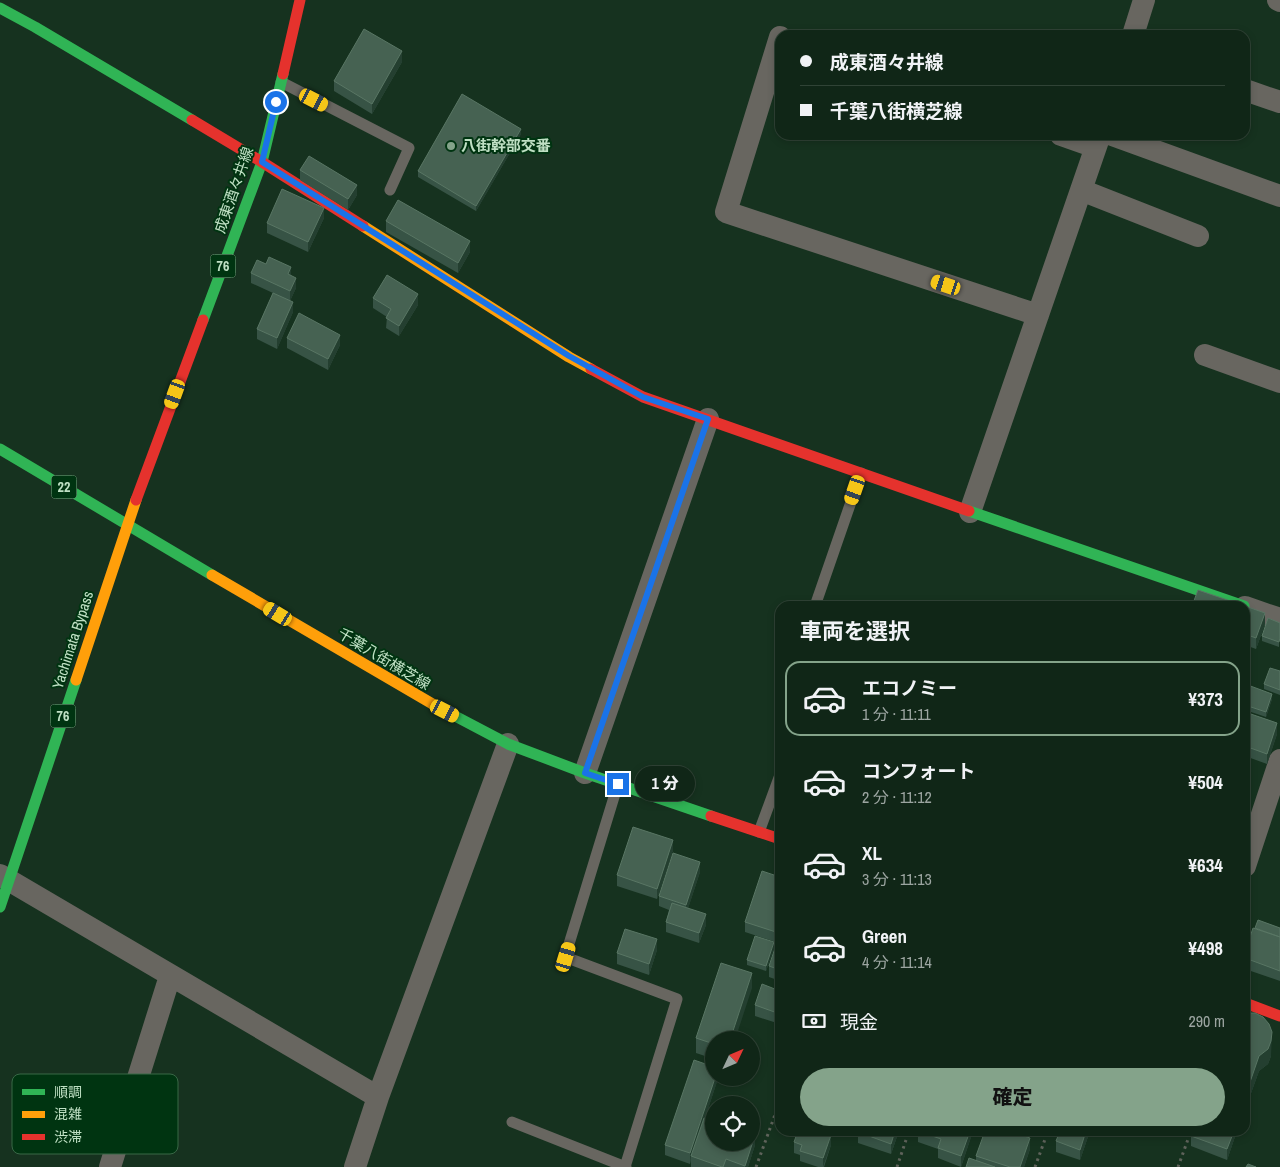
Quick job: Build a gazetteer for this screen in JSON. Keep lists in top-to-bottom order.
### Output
{
  "streets": {
    "main road": [
      "成東酒々井線",
      "76",
      "22",
      "Yachimata Bypass",
      "千葉八街横芝線"
    ]
  },
  "crossings": [
    ["成東酒々井線", "Yachimata Bypass"],
    ["成東酒々井線", "千葉八街横芝線"],
    ["Yachimata Bypass", "千葉八街横芝線"]
  ],
  "places": ["八街幹部交番"],
  "legend": ["順調", "混雑", "渋滞"],
  "north": "top right",
  "page": {
    "banner": ["成東酒々井線", "千葉八街横芝線"],
    "heading": "車両を選択",
    "list": [
      {
        "name": "エコノミー",
        "note": "1 分 · 11:11",
        "value": "¥373"
      },
      {
        "name": "コンフォート",
        "note": "2 分 · 11:12",
        "value": "¥504"
      },
      {
        "name": "XL",
        "note": "3 分 · 11:13",
        "value": "¥634"
      },
      {
        "name": "Green",
        "note": "4 分 · 11:14",
        "value": "¥498"
      }
    ],
    "bubble": "1 分",
    "pay": ["現金", "290 m"],
    "buttons": "確定"
  }
}
